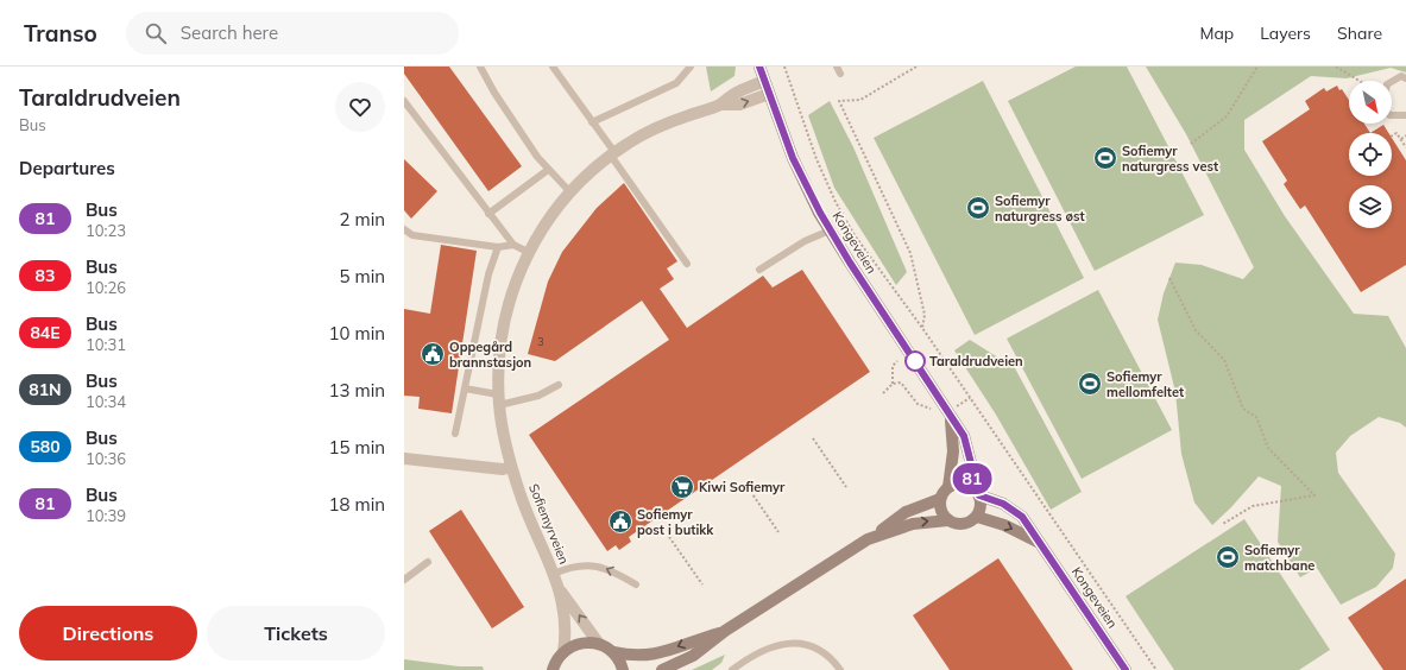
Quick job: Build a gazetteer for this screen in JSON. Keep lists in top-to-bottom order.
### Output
{
  "streets": {
    "main road": ["Kongeveien"],
    "street": ["Sofiemyrveien"]
  },
  "crossings": [
    ["Kongeveien", "Sofiemyrveien"]
  ],
  "places": {
    "sports": [
      "Sofiemyr naturgress vest",
      "Sofiemyr naturgress øst",
      "Sofiemyr mellomfeltet",
      "Sofiemyr matchbane"
    ],
    "public building": ["Oppegård brannstasjon", "Sofiemyr post i butikk"],
    "other": ["Taraldrudveien"],
    "supermarket": ["Kiwi Sofiemyr"]
  },
  "lines": ["bus line 81"],
  "house_numbers": ["3"],
  "north": "bottom right",
  "page": {
    "header": "Transo",
    "search": "Search here",
    "nav": ["Map", "Layers", "Share"],
    "heading": [
      ["Taraldrudveien", "Bus"],
      "Departures"
    ],
    "on_map": "81",
    "list": [
      {
        "mark": "81",
        "name": "Bus",
        "note": "10:23",
        "value": "2 min"
      },
      {
        "mark": "83",
        "name": "Bus",
        "note": "10:26",
        "value": "5 min"
      },
      {
        "mark": "84E",
        "name": "Bus",
        "note": "10:31",
        "value": "10 min"
      },
      {
        "mark": "81N",
        "name": "Bus",
        "note": "10:34",
        "value": "13 min"
      },
      {
        "mark": "580",
        "name": "Bus",
        "note": "10:36",
        "value": "15 min"
      },
      {
        "mark": "81",
        "name": "Bus",
        "note": "10:39",
        "value": "18 min"
      }
    ],
    "buttons": ["Directions", "Tickets"]
  }
}
